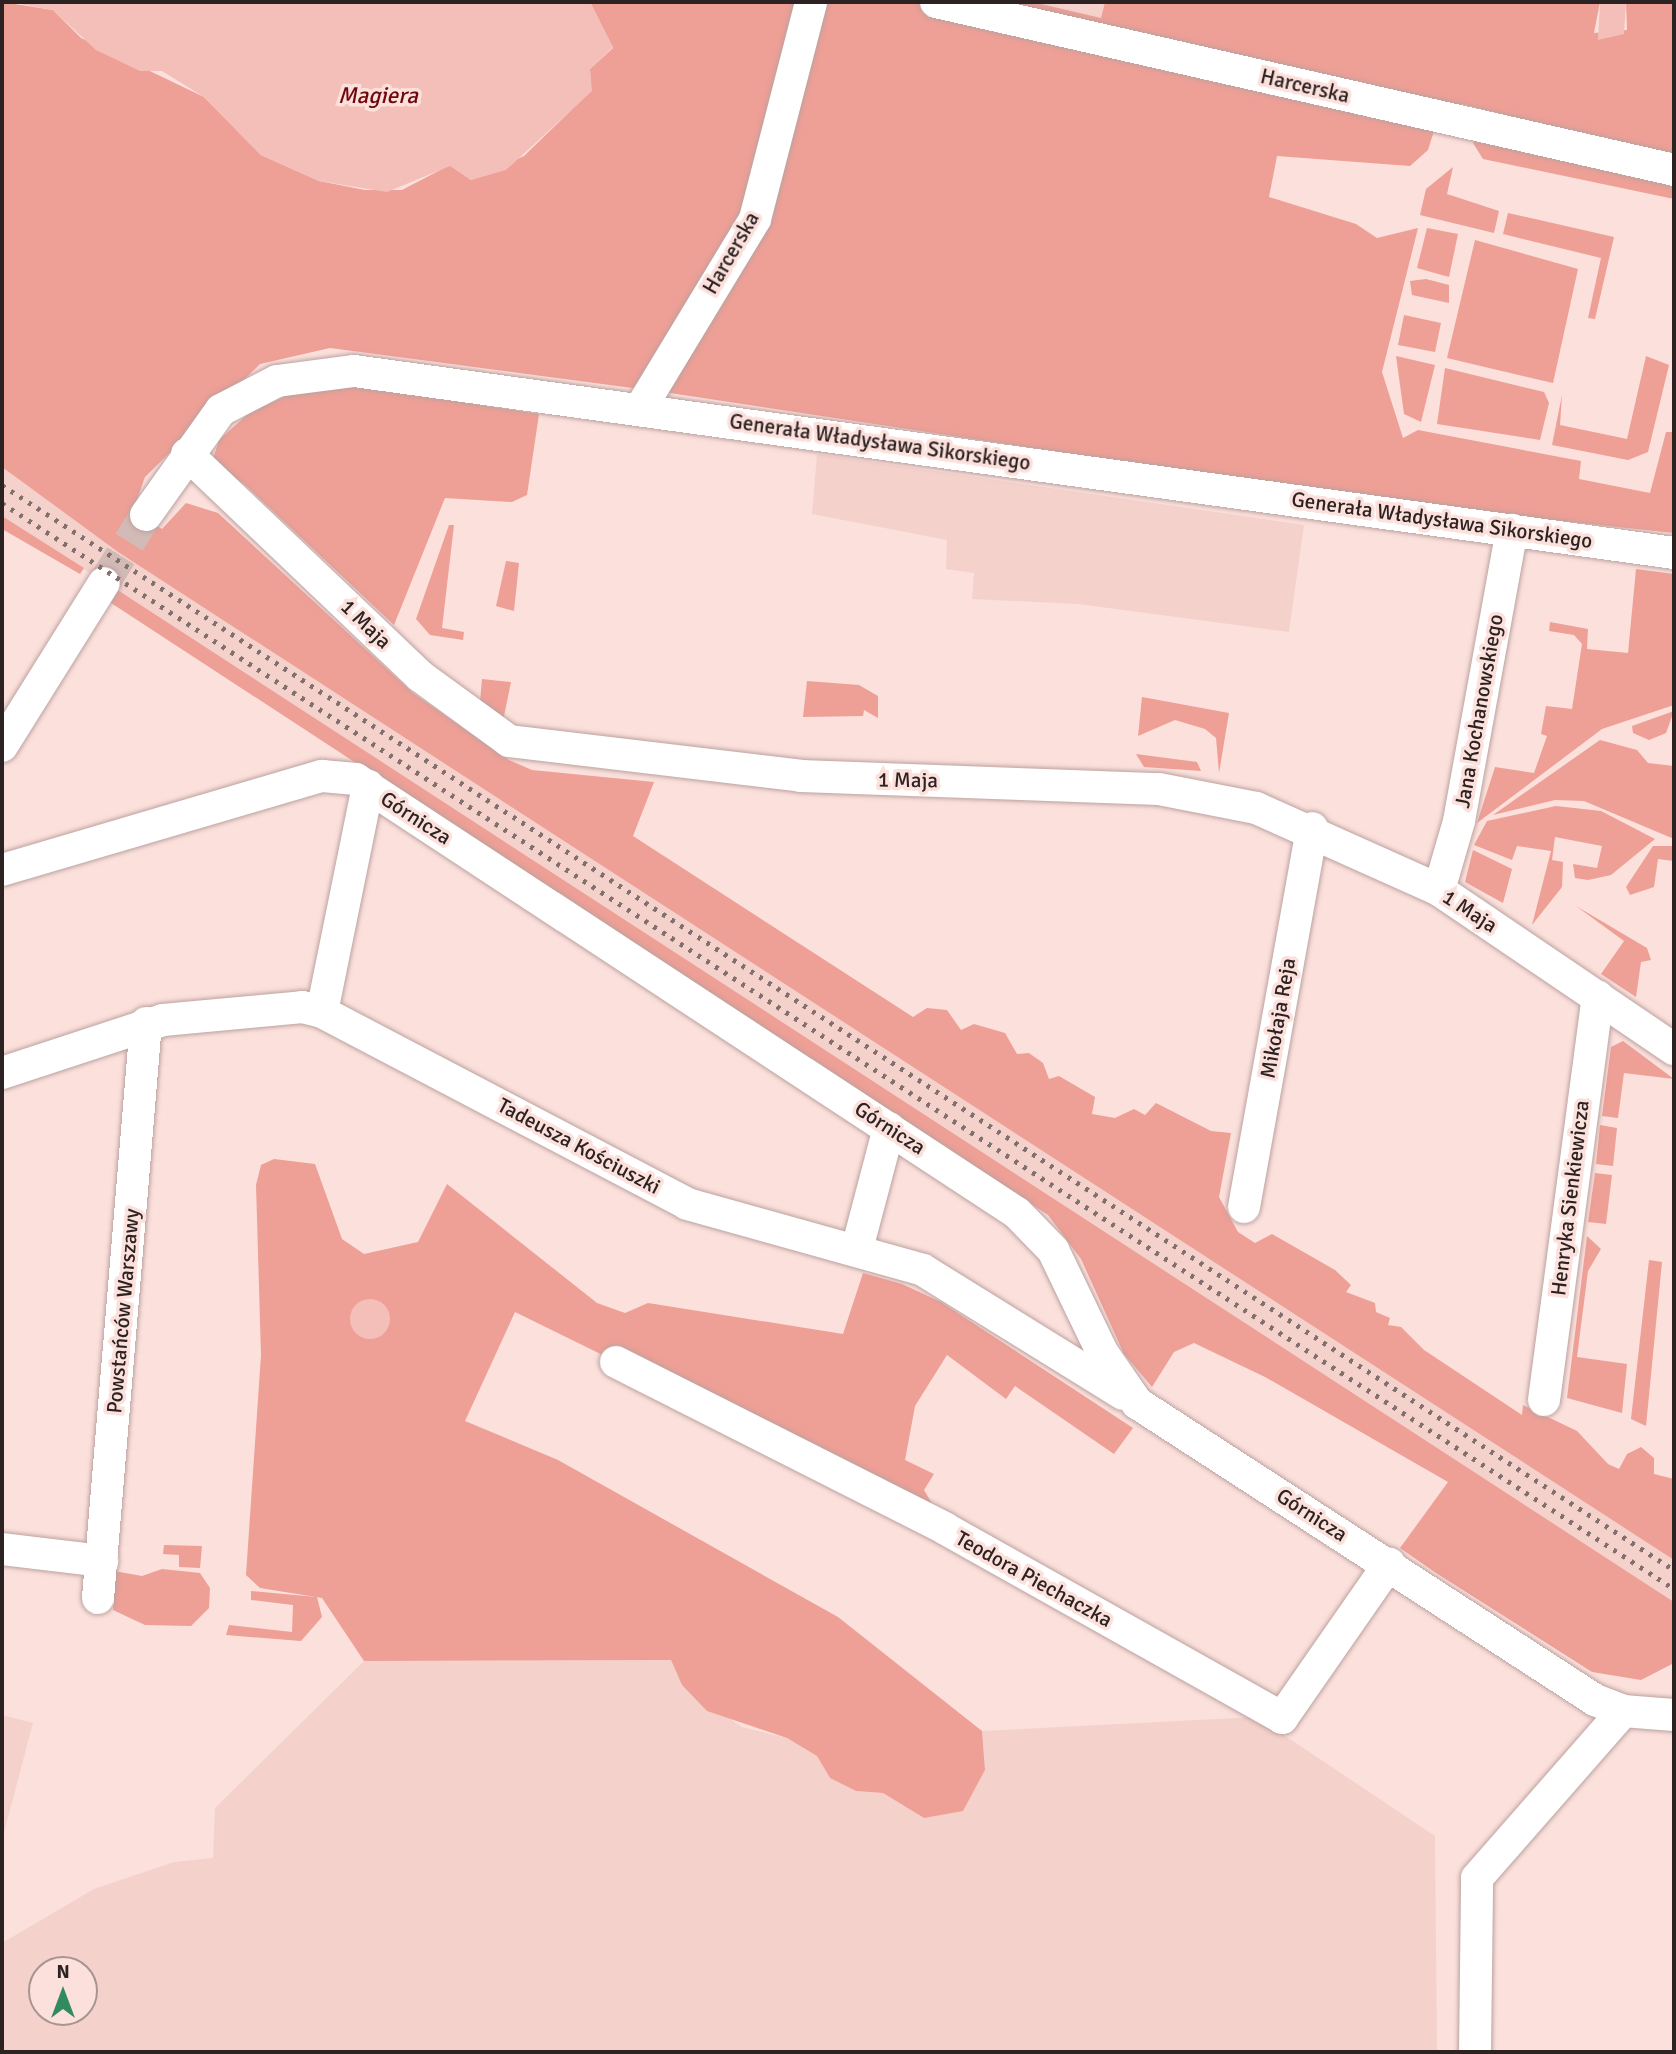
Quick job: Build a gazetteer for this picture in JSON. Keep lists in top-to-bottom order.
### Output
{
  "streets": {
    "street": [
      "Harcerska",
      "Generała Władysława Sikorskiego",
      "1 Maja",
      "Jana Kochanowskiego",
      "Górnicza",
      "Mikołaja Reja",
      "Tadeusza Kościuszki",
      "Henryka Sienkiewicza",
      "Powstańców Warszawy",
      "Teodora Piechaczka"
    ]
  },
  "crossings": [
    ["Harcerska", "Generała Władysława Sikorskiego"],
    ["Generała Władysława Sikorskiego", "1 Maja"],
    ["Generała Władysława Sikorskiego", "Jana Kochanowskiego"],
    ["1 Maja", "Jana Kochanowskiego"],
    ["1 Maja", "Mikołaja Reja"],
    ["1 Maja", "Henryka Sienkiewicza"],
    ["Górnicza", "Tadeusza Kościuszki"],
    ["Górnicza", "Teodora Piechaczka"],
    ["Tadeusza Kościuszki", "Powstańców Warszawy"]
  ],
  "water": ["Magiera"],
  "north": "top"
}
